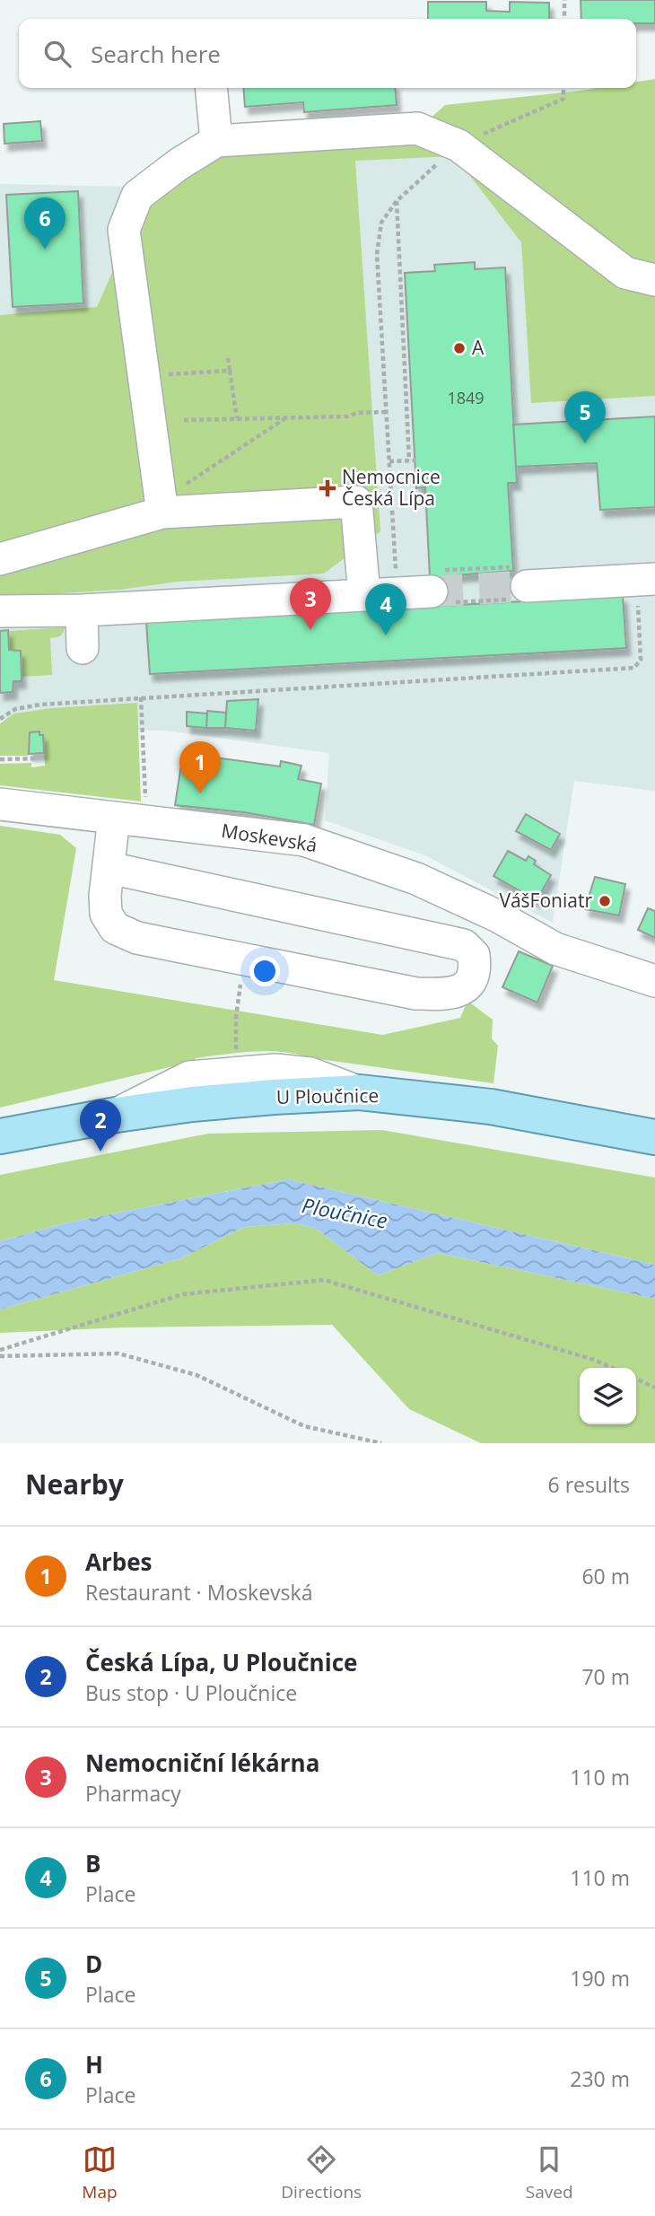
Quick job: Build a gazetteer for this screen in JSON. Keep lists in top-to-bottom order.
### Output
{
  "streets": {
    "main road": ["U Ploučnice"],
    "street": ["Moskevská"]
  },
  "water": ["Ploučnice"],
  "places": {
    "other": ["A", "VášFoniatr"],
    "health": ["Nemocnice Česká Lípa"]
  },
  "house_numbers": ["1849"],
  "page": {
    "search": "Search here",
    "pins": [
      "6",
      "5",
      "3",
      "4",
      "1",
      "2"
    ],
    "heading": ["Nearby", "6 results"],
    "list": [
      {
        "mark": "1",
        "name": "Arbes",
        "note": "Restaurant · Moskevská",
        "value": "60 m"
      },
      {
        "mark": "2",
        "name": "Česká Lípa, U Ploučnice",
        "note": "Bus stop · U Ploučnice",
        "value": "70 m"
      },
      {
        "mark": "3",
        "name": "Nemocniční lékárna",
        "note": "Pharmacy",
        "value": "110 m"
      },
      {
        "mark": "4",
        "name": "B",
        "note": "Place",
        "value": "110 m"
      },
      {
        "mark": "5",
        "name": "D",
        "note": "Place",
        "value": "190 m"
      },
      {
        "mark": "6",
        "name": "H",
        "note": "Place",
        "value": "230 m"
      }
    ],
    "nav": ["Map", "Directions", "Saved"]
  }
}
